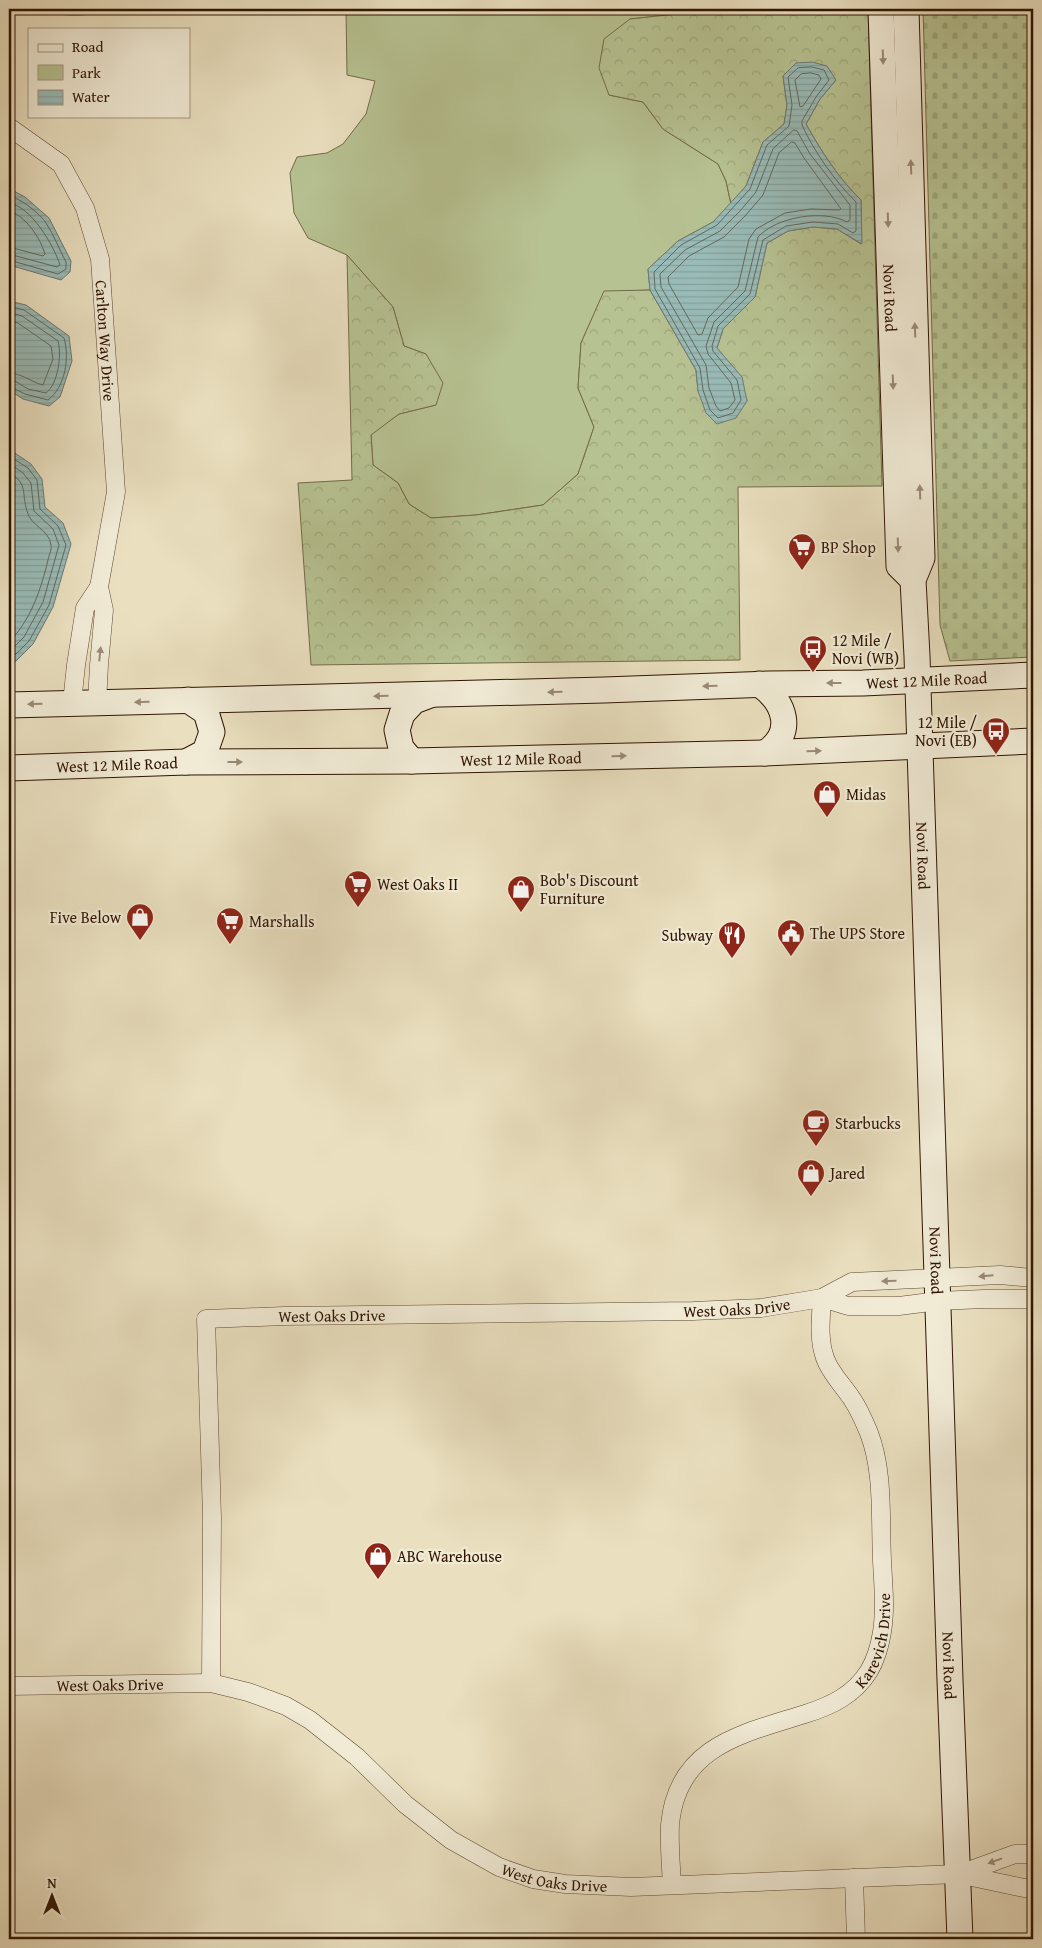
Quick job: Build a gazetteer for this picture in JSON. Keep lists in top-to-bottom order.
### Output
{
  "streets": {
    "main road": ["Novi Road", "West 12 Mile Road"],
    "street": ["Carlton Way Drive", "West Oaks Drive", "Karevich Drive"]
  },
  "crossings": [
    ["Novi Road", "West 12 Mile Road"],
    ["Novi Road", "West Oaks Drive"],
    ["Carlton Way Drive", "West 12 Mile Road"],
    ["West Oaks Drive", "Karevich Drive"]
  ],
  "places": {
    "supermarket": ["BP Shop", "West Oaks II", "Marshalls"],
    "bus stop": ["12 Mile / Novi (WB)", "12 Mile / Novi (EB)"],
    "shop": [
      "Midas",
      "Bob's Discount Furniture",
      "Five Below",
      "Jared",
      "ABC Warehouse"
    ],
    "public building": ["The UPS Store"],
    "restaurant": ["Subway"],
    "cafe": ["Starbucks"]
  },
  "legend": ["Road", "Park", "Water"],
  "north": "top"
}
